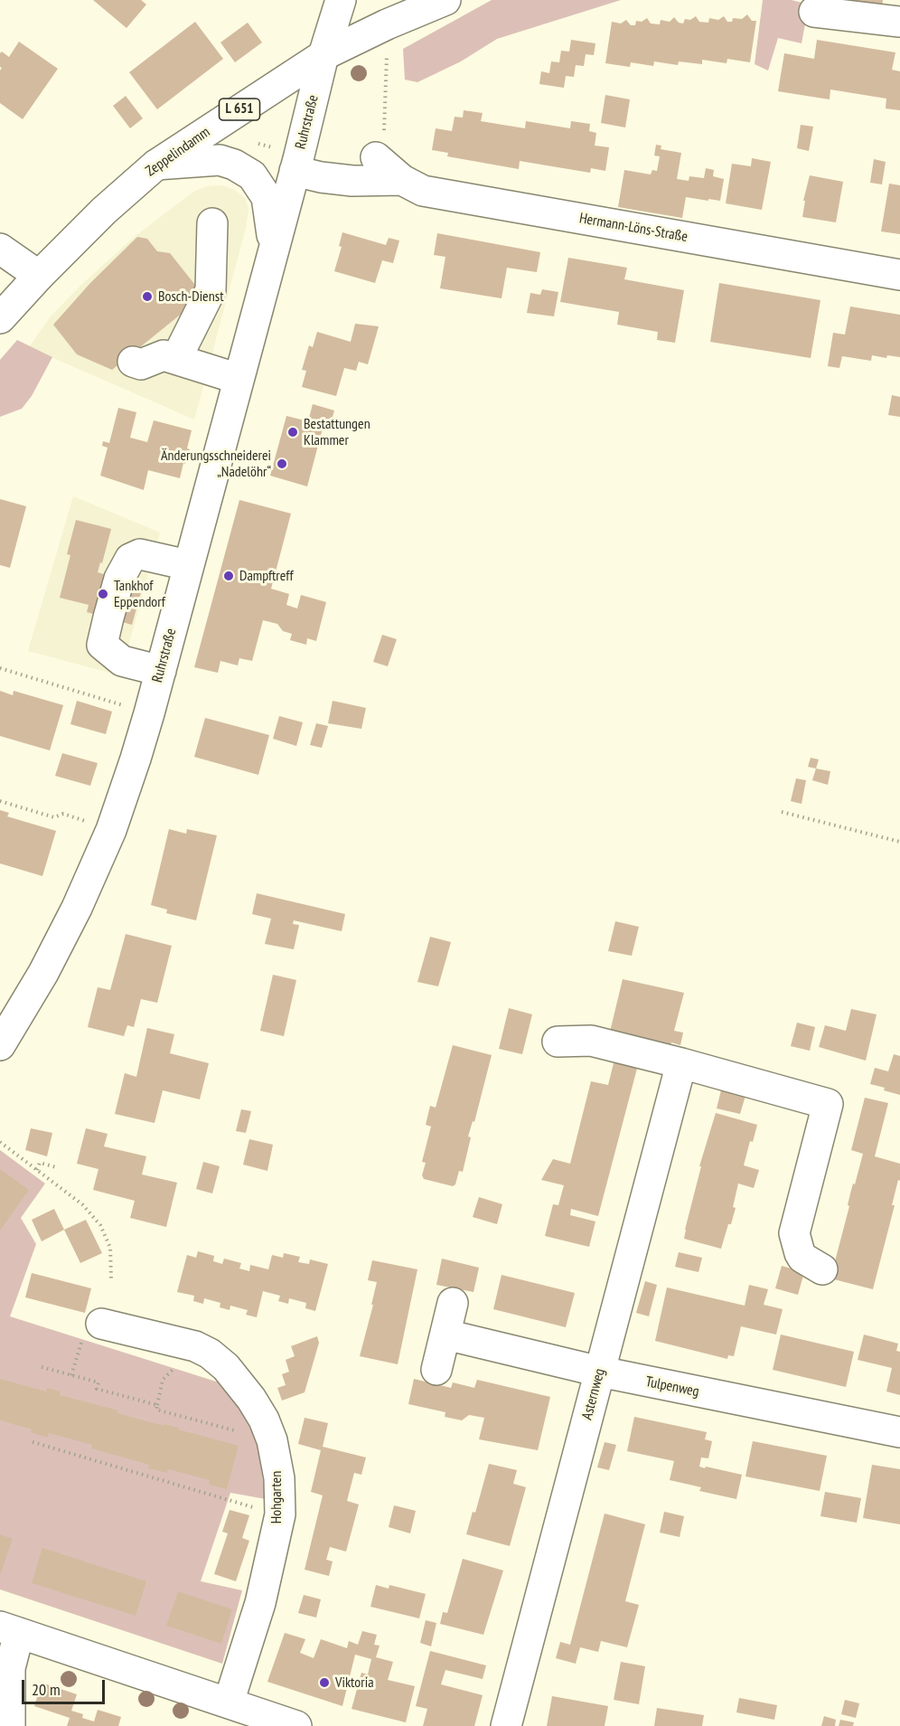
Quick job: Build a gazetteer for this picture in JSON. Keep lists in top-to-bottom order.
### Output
{
  "streets": {
    "street": [
      "L 651",
      "Ruhrstraße",
      "Zeppelindamm",
      "Hermann-Löns-Straße",
      "Tulpenweg",
      "Asternweg",
      "Hohgarten"
    ]
  },
  "crossings": [
    ["Ruhrstraße", "Zeppelindamm"],
    ["Tulpenweg", "Asternweg"]
  ],
  "places": [
    "Bosch-Dienst",
    "Bestattungen Klammer",
    "Änderungsschneiderei „Nadelöhr“",
    "Dampftreff",
    "Tankhof Eppendorf",
    "Viktoria"
  ],
  "scale_bar": "20 m"
}
